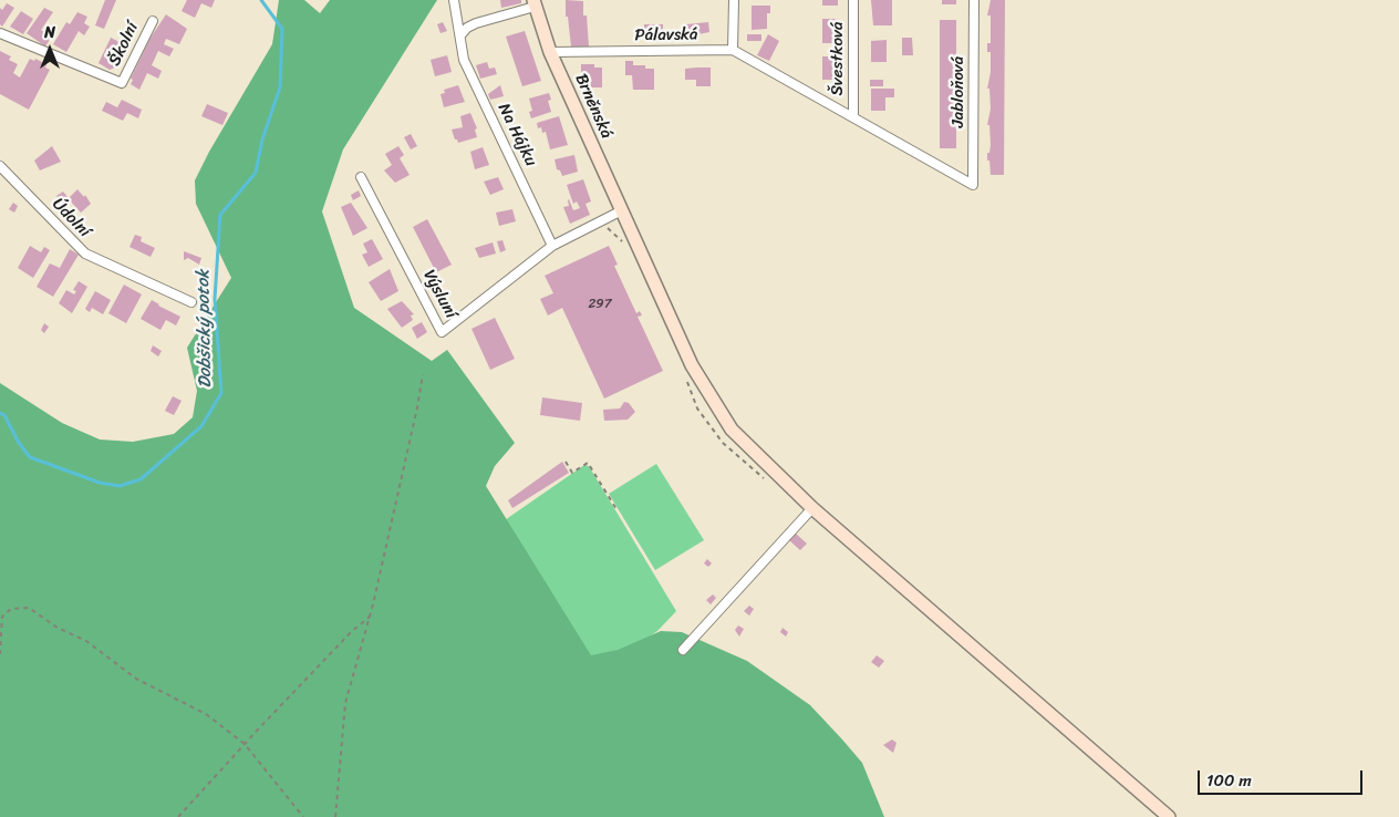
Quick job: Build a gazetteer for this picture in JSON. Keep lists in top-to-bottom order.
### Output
{
  "streets": {
    "main road": ["Brněnská"],
    "street": [
      "Pálavská",
      "Školní",
      "Švestková",
      "Jabloňová",
      "Na Hájku",
      "Údolní",
      "Výsluní"
    ]
  },
  "crossings": [
    ["Pálavská", "Brněnská"],
    ["Švestková", "Jabloňová"],
    ["Na Hájku", "Výsluní"]
  ],
  "water": ["Dobšický potok"],
  "house_numbers": ["297"],
  "scale_bar": "100 m",
  "north": "top"
}
